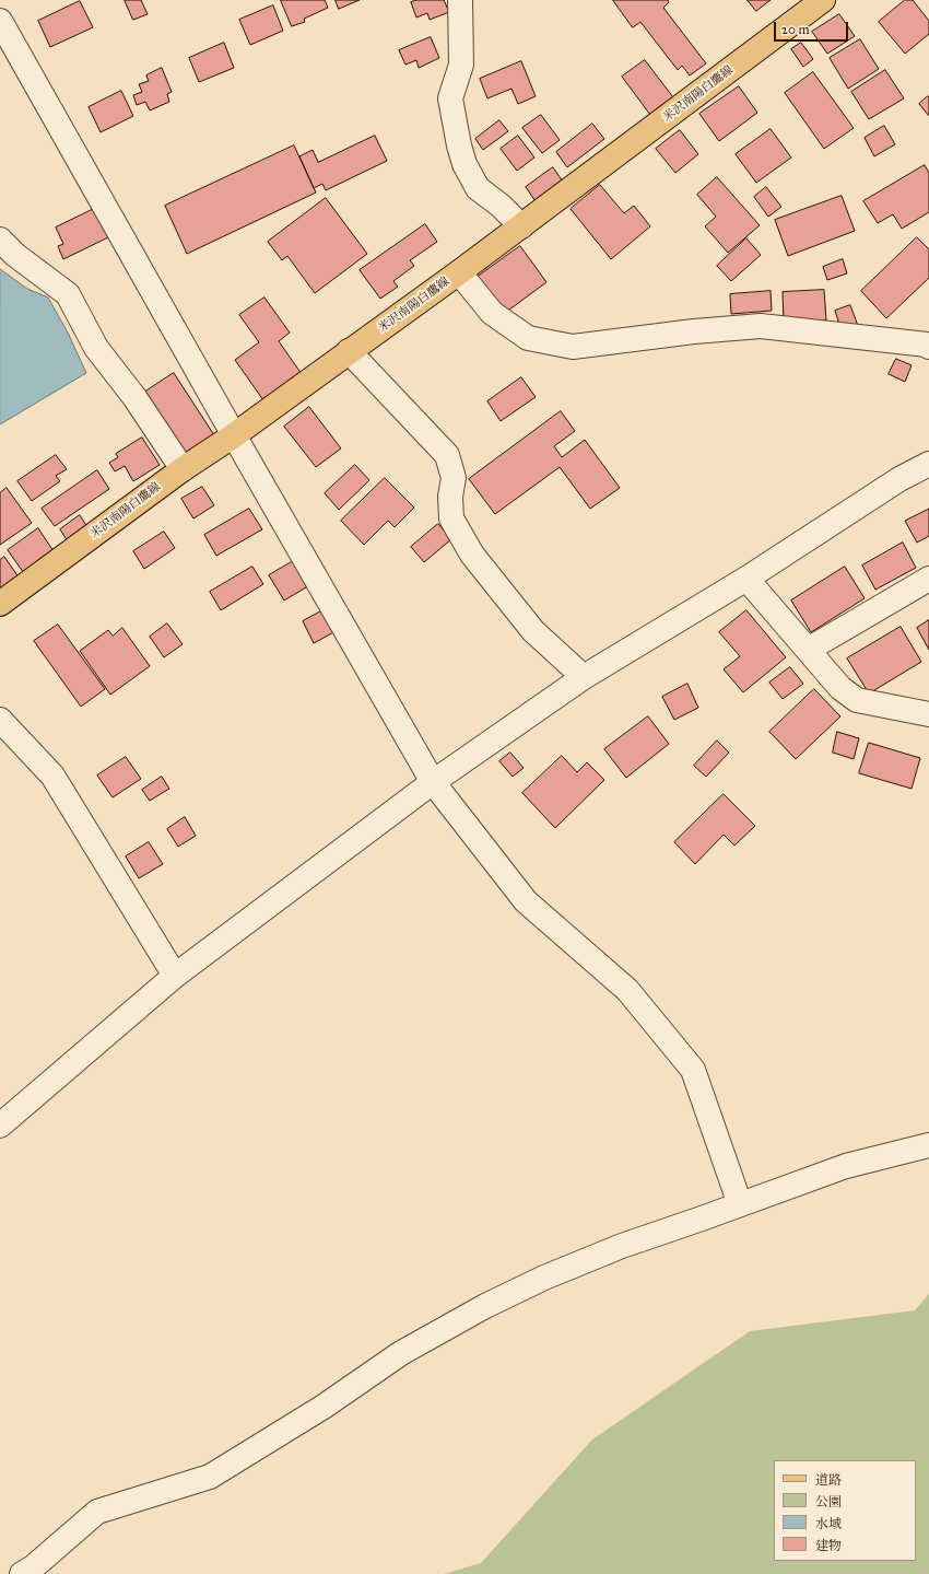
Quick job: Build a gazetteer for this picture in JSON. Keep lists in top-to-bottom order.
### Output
{
  "streets": {
    "main road": ["米沢南陽白鷹線"]
  },
  "legend": [
    "道路",
    "公園",
    "水域",
    "建物"
  ],
  "scale_bar": "20 m"
}
